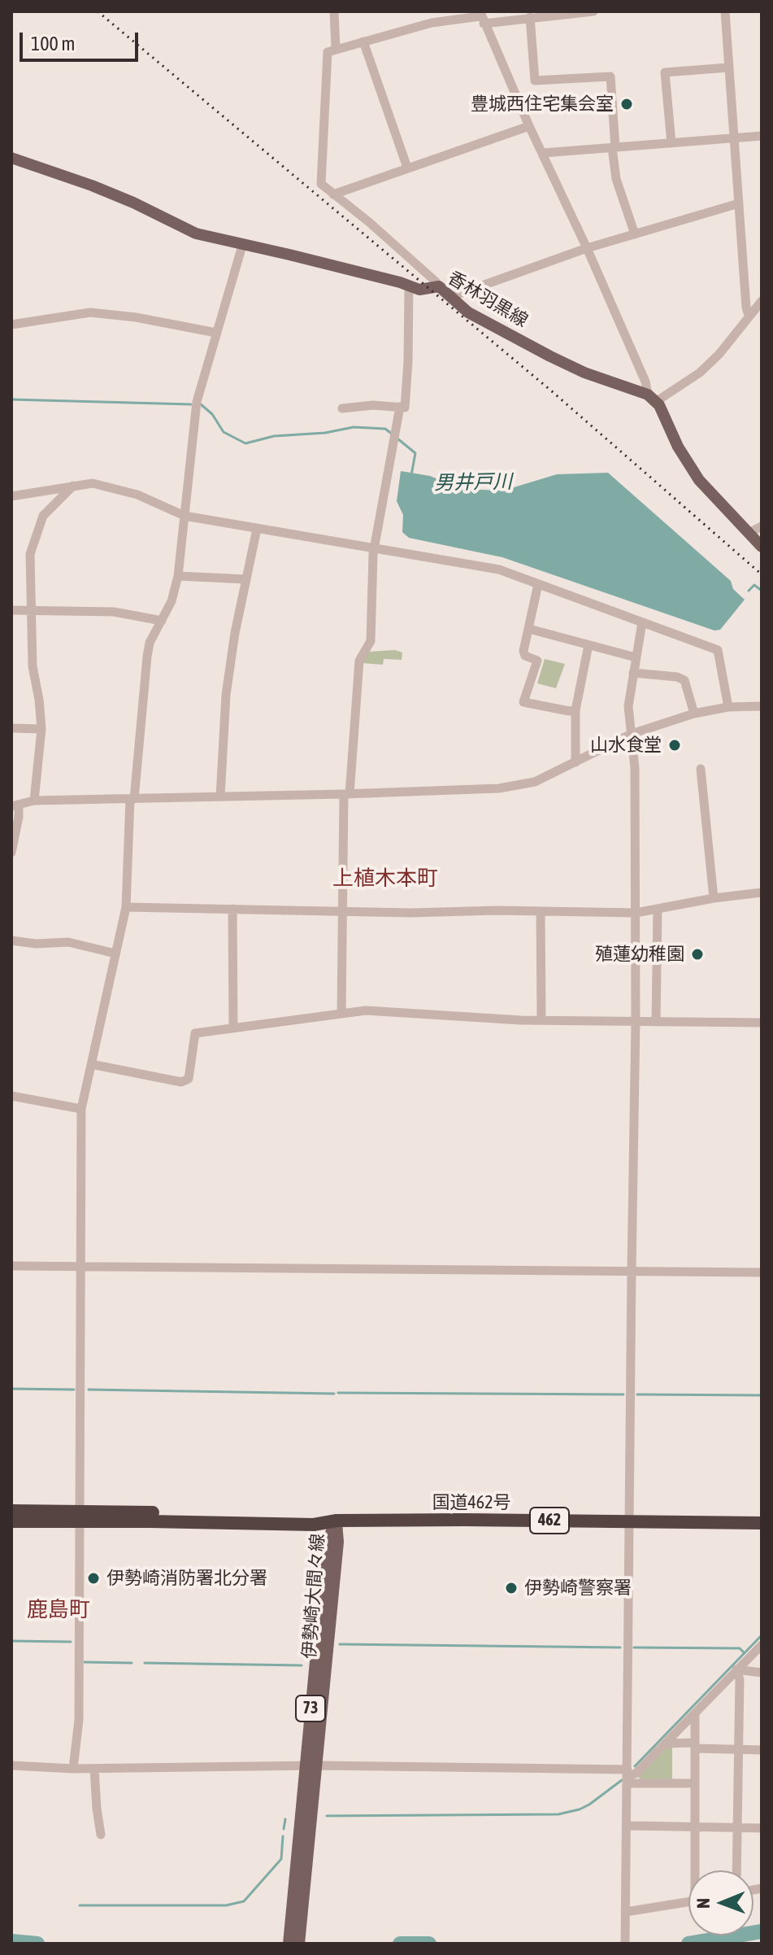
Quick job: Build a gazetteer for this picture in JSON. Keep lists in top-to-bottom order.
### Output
{
  "streets": {
    "highway": ["国道462号", "462"],
    "main road": ["香林羽黒線", "伊勢崎大間々線", "73"]
  },
  "crossings": [
    ["国道462号", "伊勢崎大間々線"]
  ],
  "districts": ["上植木本町", "鹿島町"],
  "water": ["男井戸川"],
  "places": [
    "豊城西住宅集会室",
    "山水食堂",
    "殖蓮幼稚園",
    "伊勢崎消防署北分署",
    "伊勢崎警察署"
  ],
  "scale_bar": "100 m",
  "north": "left"
}
